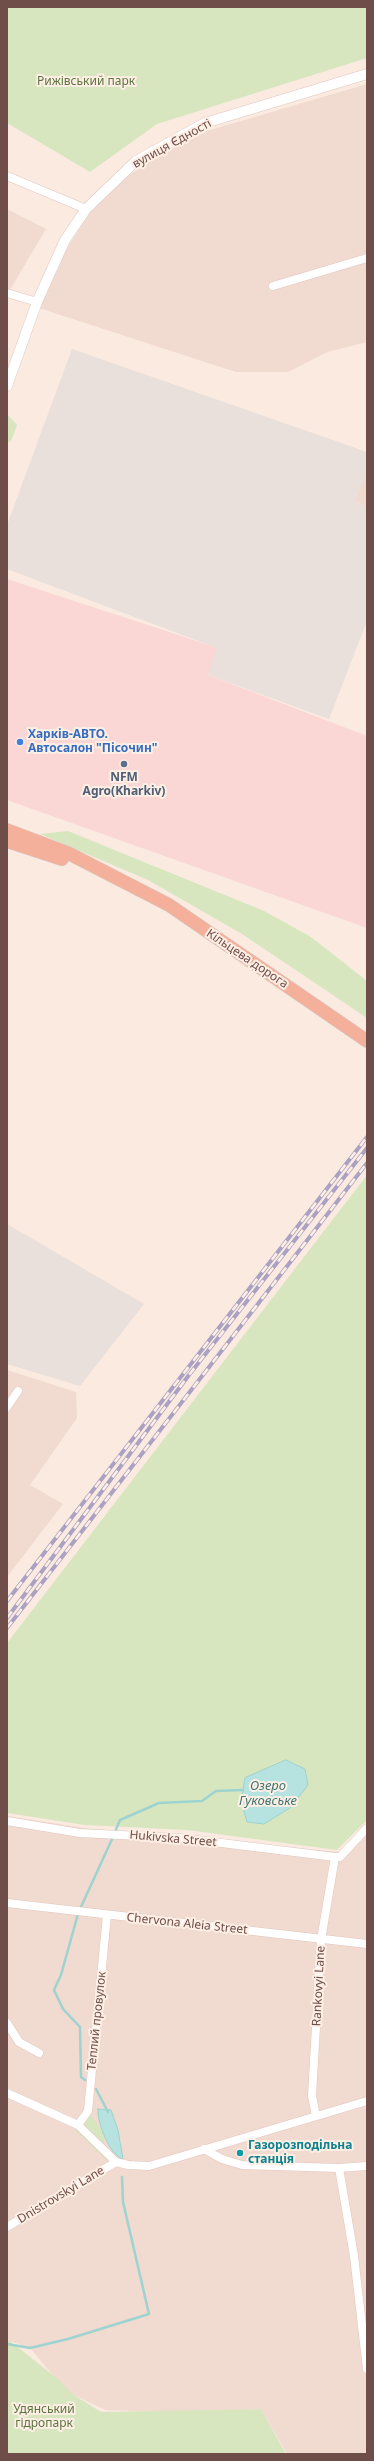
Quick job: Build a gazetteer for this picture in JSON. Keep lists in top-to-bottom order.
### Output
{
  "streets": {
    "highway": ["Кільцева дорога"],
    "street": [
      "вулиця Єдності",
      "Hukivska Street",
      "Chervona Aleia Street",
      "Rankovyi Lane",
      "Теплий провулок",
      "Dnistrovskyi Lane"
    ]
  },
  "crossings": [
    ["Hukivska Street", "Rankovyi Lane"],
    ["Chervona Aleia Street", "Rankovyi Lane"],
    ["Chervona Aleia Street", "Теплий провулок"]
  ],
  "water": ["Озеро Гуковське"],
  "parks": ["Рижівський парк", "Удянський гідропарк"],
  "places": ["Харків-АВТО. Автосалон \"Пісочин\"", "NFM Agro(Kharkiv)", "Газорозподільна станція"]
}
